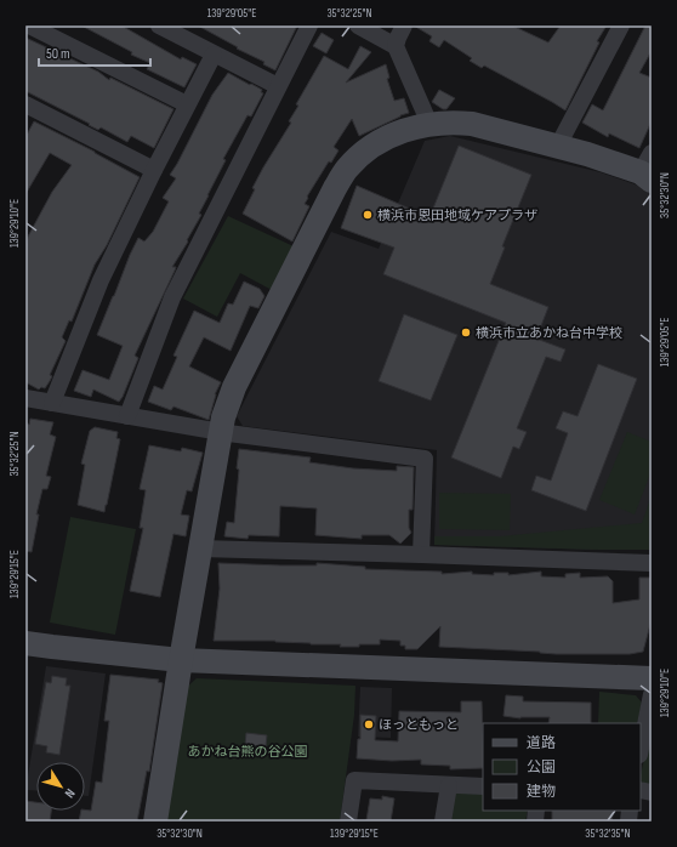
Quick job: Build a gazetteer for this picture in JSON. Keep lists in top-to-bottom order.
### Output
{
  "parks": ["あかね台熊の谷公園"],
  "places": ["横浜市恩田地域ケアプラザ", "横浜市立あかね台中学校", "ほっともっと"],
  "legend": ["道路", "公園", "建物"],
  "scale_bar": "50 m",
  "north": "bottom right",
  "coordinates": [
    "139°29'05\"E",
    "35°32'25\"N",
    "35°32'30\"N",
    "139°29'10\"E",
    "139°29'15\"E",
    "35°32'35\"N"
  ]
}
